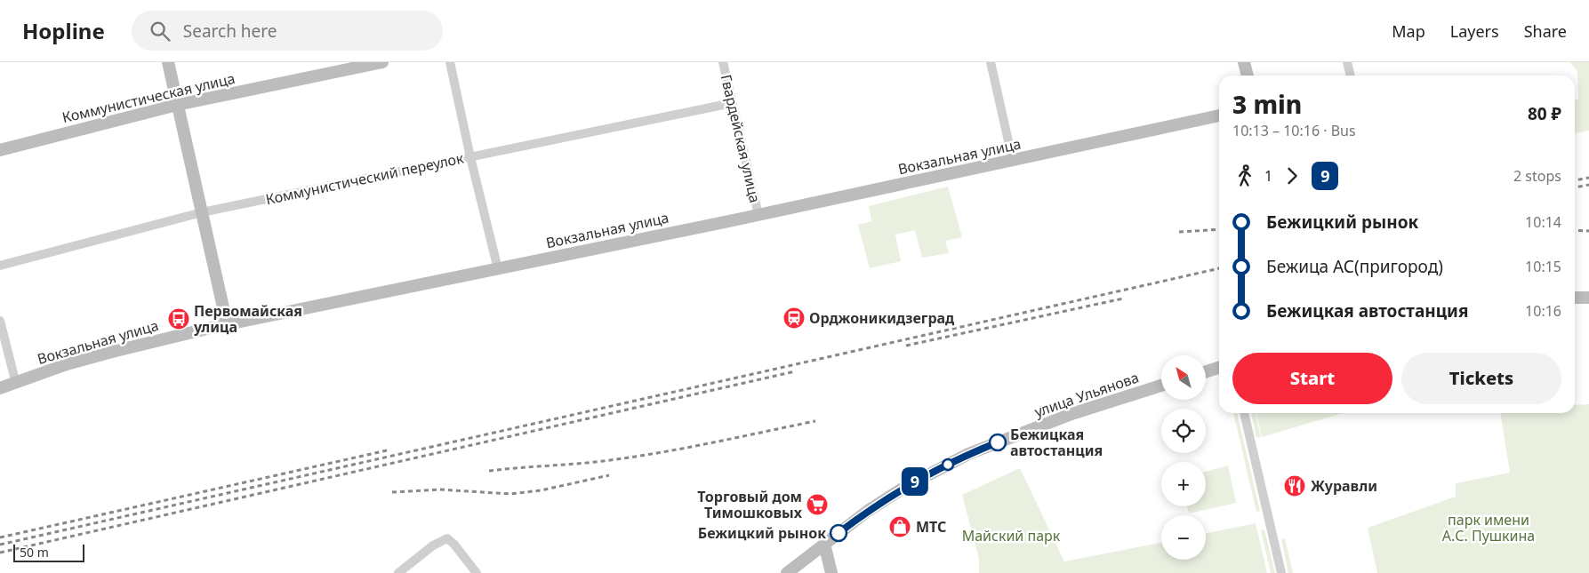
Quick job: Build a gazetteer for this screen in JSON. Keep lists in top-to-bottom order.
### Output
{
  "streets": {
    "main road": ["Коммунистическая улица", "Вокзальная улица", "улица Ульянова"],
    "street": ["Гвардейская улица", "Коммунистический переулок"]
  },
  "crossings": [
    ["Гвардейская улица", "Вокзальная улица"],
    ["Гвардейская улица", "Коммунистический переулок"]
  ],
  "parks": ["парк имени А.С. Пушкина", "Майский парк"],
  "places": {
    "station": ["Орджоникидзеград"],
    "bus stop": ["Первомайская улица"],
    "other": ["Бежицкая автостанция", "Бежицкий рынок"],
    "restaurant": ["Журавли"],
    "supermarket": ["Торговый дом Тимошковых"],
    "shop": ["МТС"]
  },
  "lines": ["bus line 9"],
  "scale_bar": "50 m",
  "north": "top left",
  "page": {
    "header": "Hopline",
    "search": "Search here",
    "nav": ["Map", "Layers", "Share"],
    "on_map": "9",
    "heading": ["3 min", "10:13 – 10:16 · Bus", "80 ₽"],
    "legs": ["1", "9", "2 stops"],
    "list": [
      {
        "name": "Бежицкий рынок",
        "value": "10:14"
      },
      {
        "name": "Бежица АС(пригород)",
        "value": "10:15"
      },
      {
        "name": "Бежицкая автостанция",
        "value": "10:16"
      }
    ],
    "buttons": ["Start", "Tickets"],
    "map_buttons": ["+", "−"],
    "scale": "50 m"
  }
}
